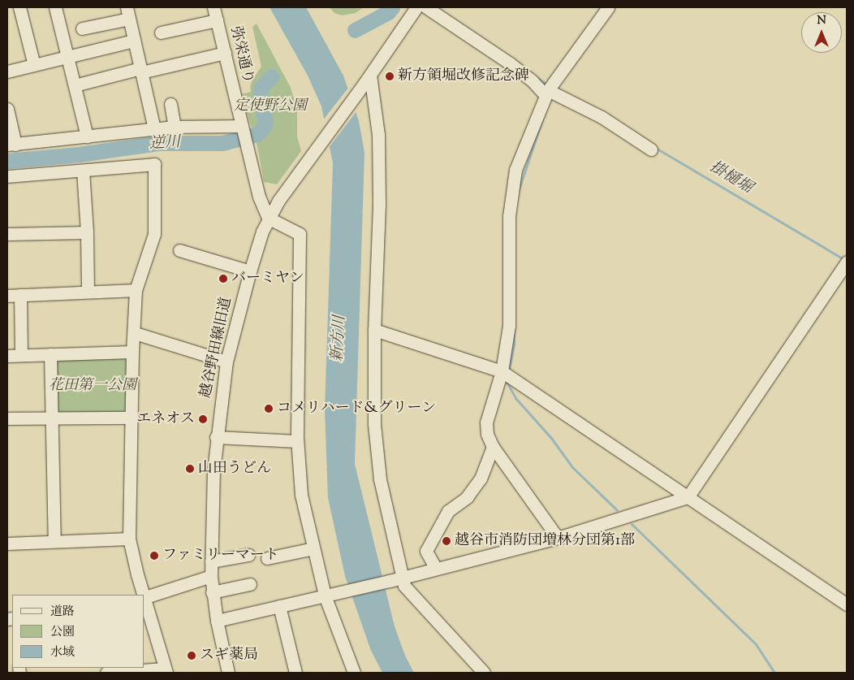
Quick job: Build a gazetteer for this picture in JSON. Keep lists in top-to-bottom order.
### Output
{
  "streets": {
    "street": ["弥栄通り", "越谷野田線旧道"]
  },
  "crossings": [
    ["弥栄通り", "越谷野田線旧道"]
  ],
  "water": ["逆川", "掛樋堀", "新方川"],
  "parks": ["定使野公園", "花田第一公園"],
  "places": [
    "新方領堀改修記念碑",
    "バーミヤン",
    "コメリハード&グリーン",
    "エネオス",
    "山田うどん",
    "越谷市消防団増林分団第1部",
    "ファミリーマート",
    "スギ薬局"
  ],
  "legend": ["道路", "公園", "水域"],
  "north": "top"
}
